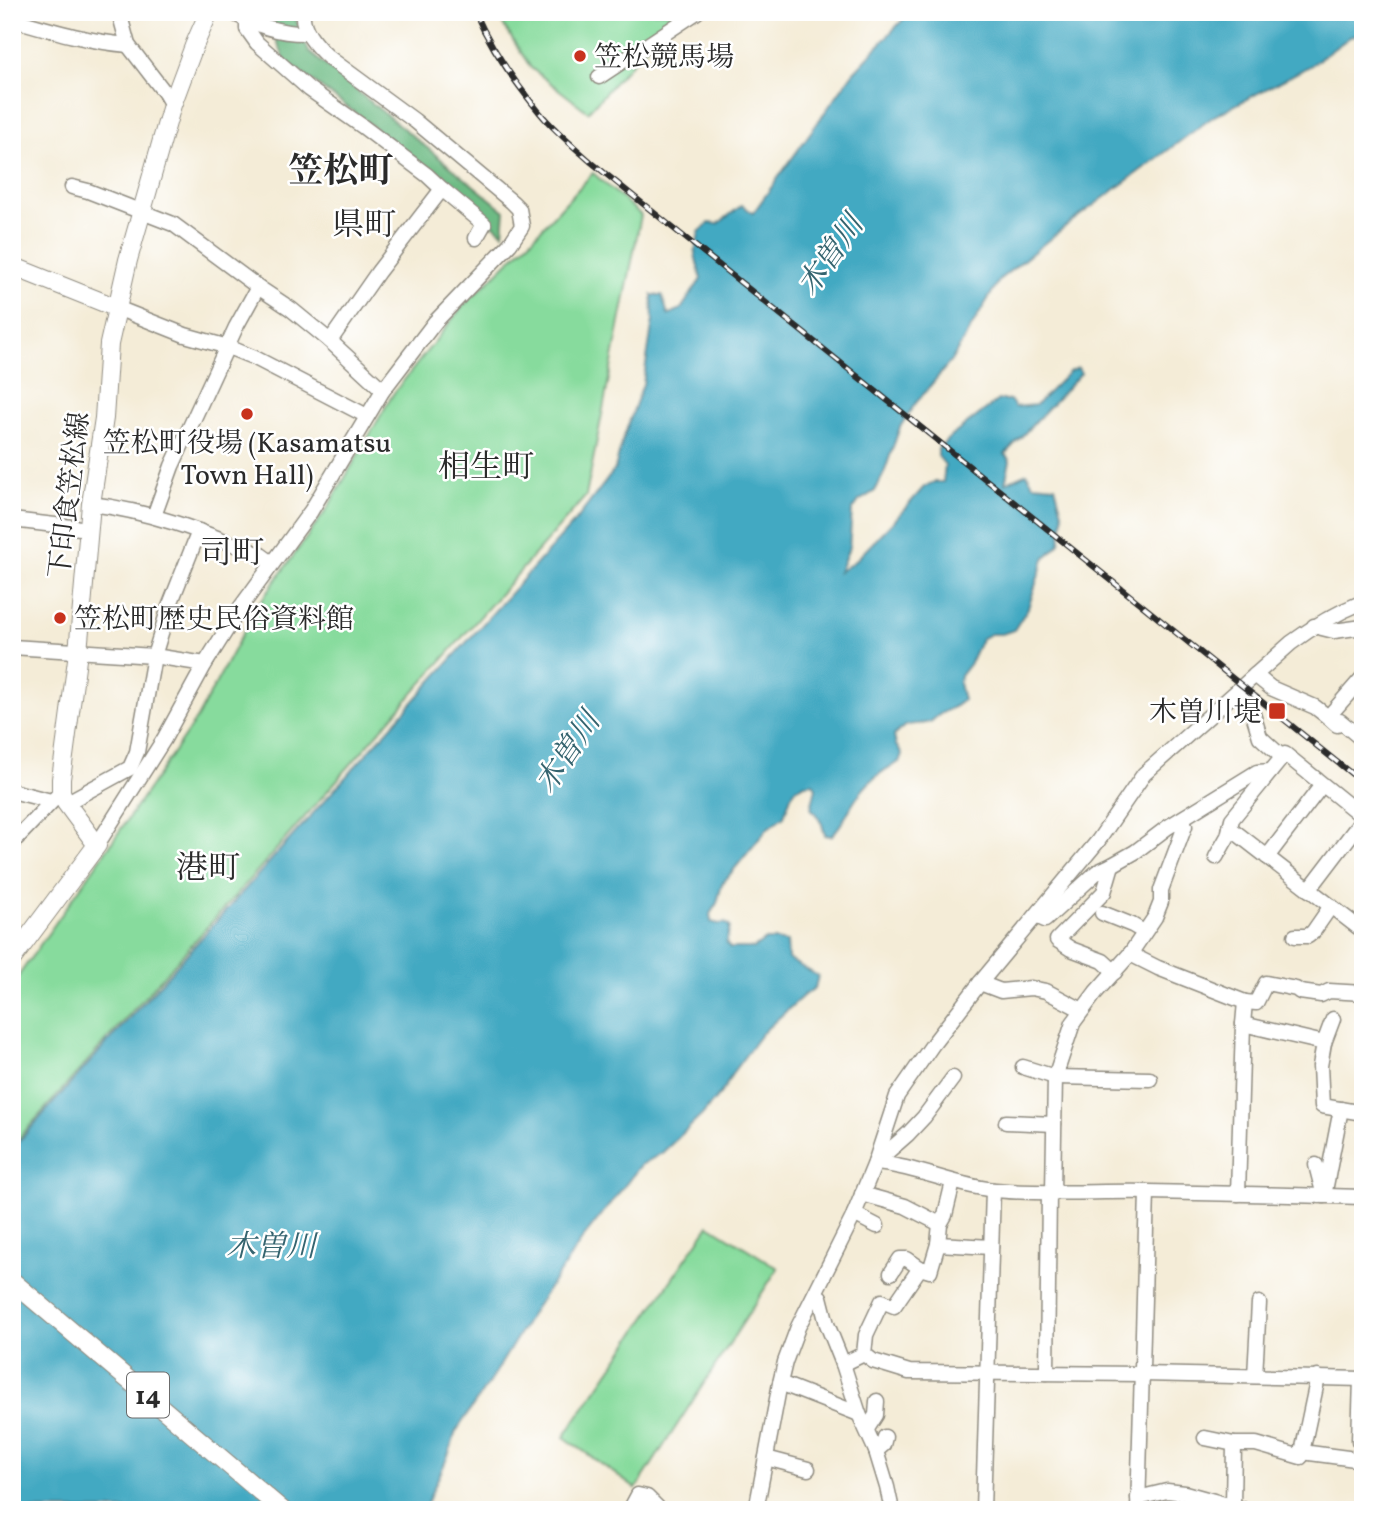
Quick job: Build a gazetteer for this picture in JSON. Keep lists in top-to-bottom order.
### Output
{
  "streets": {
    "main road": ["下印食笠松線", "14"]
  },
  "districts": [
    "笠松町",
    "県町",
    "相生町",
    "司町",
    "港町"
  ],
  "water": ["木曽川"],
  "places": {
    "other": ["笠松競馬場", "笠松町役場 (Kasamatsu Town Hall)", "笠松町歴史民俗資料館"],
    "transit": ["木曽川堤"]
  }
}
